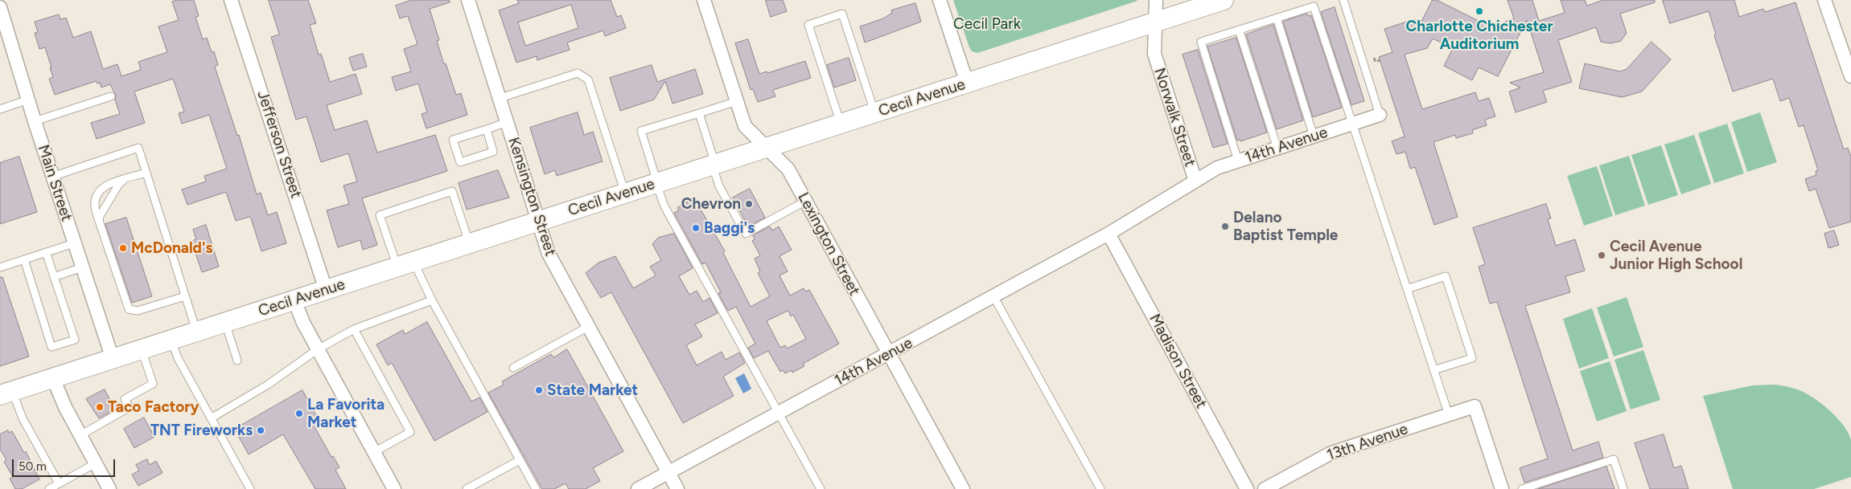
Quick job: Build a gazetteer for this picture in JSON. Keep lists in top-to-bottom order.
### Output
{
  "streets": {
    "main road": ["Cecil Avenue"],
    "street": [
      "Norwalk Street",
      "Jefferson Street",
      "14th Avenue",
      "Main Street",
      "Kensington Street",
      "Lexington Street",
      "Madison Street",
      "13th Avenue"
    ]
  },
  "crossings": [
    ["Cecil Avenue", "Norwalk Street"],
    ["Cecil Avenue", "Jefferson Street"],
    ["Cecil Avenue", "Main Street"],
    ["Cecil Avenue", "Kensington Street"],
    ["Cecil Avenue", "Lexington Street"],
    ["Norwalk Street", "14th Avenue"],
    ["Norwalk Street", "Madison Street"],
    ["14th Avenue", "Kensington Street"],
    ["14th Avenue", "Lexington Street"],
    ["14th Avenue", "Madison Street"]
  ],
  "parks": ["Cecil Park"],
  "places": [
    "Charlotte Chichester Auditorium",
    "Chevron",
    "Delano Baptist Temple",
    "Baggi's",
    "McDonald's",
    "Cecil Avenue Junior High School",
    "State Market",
    "Taco Factory",
    "La Favorita Market",
    "TNT Fireworks"
  ],
  "scale_bar": "50 m"
}
